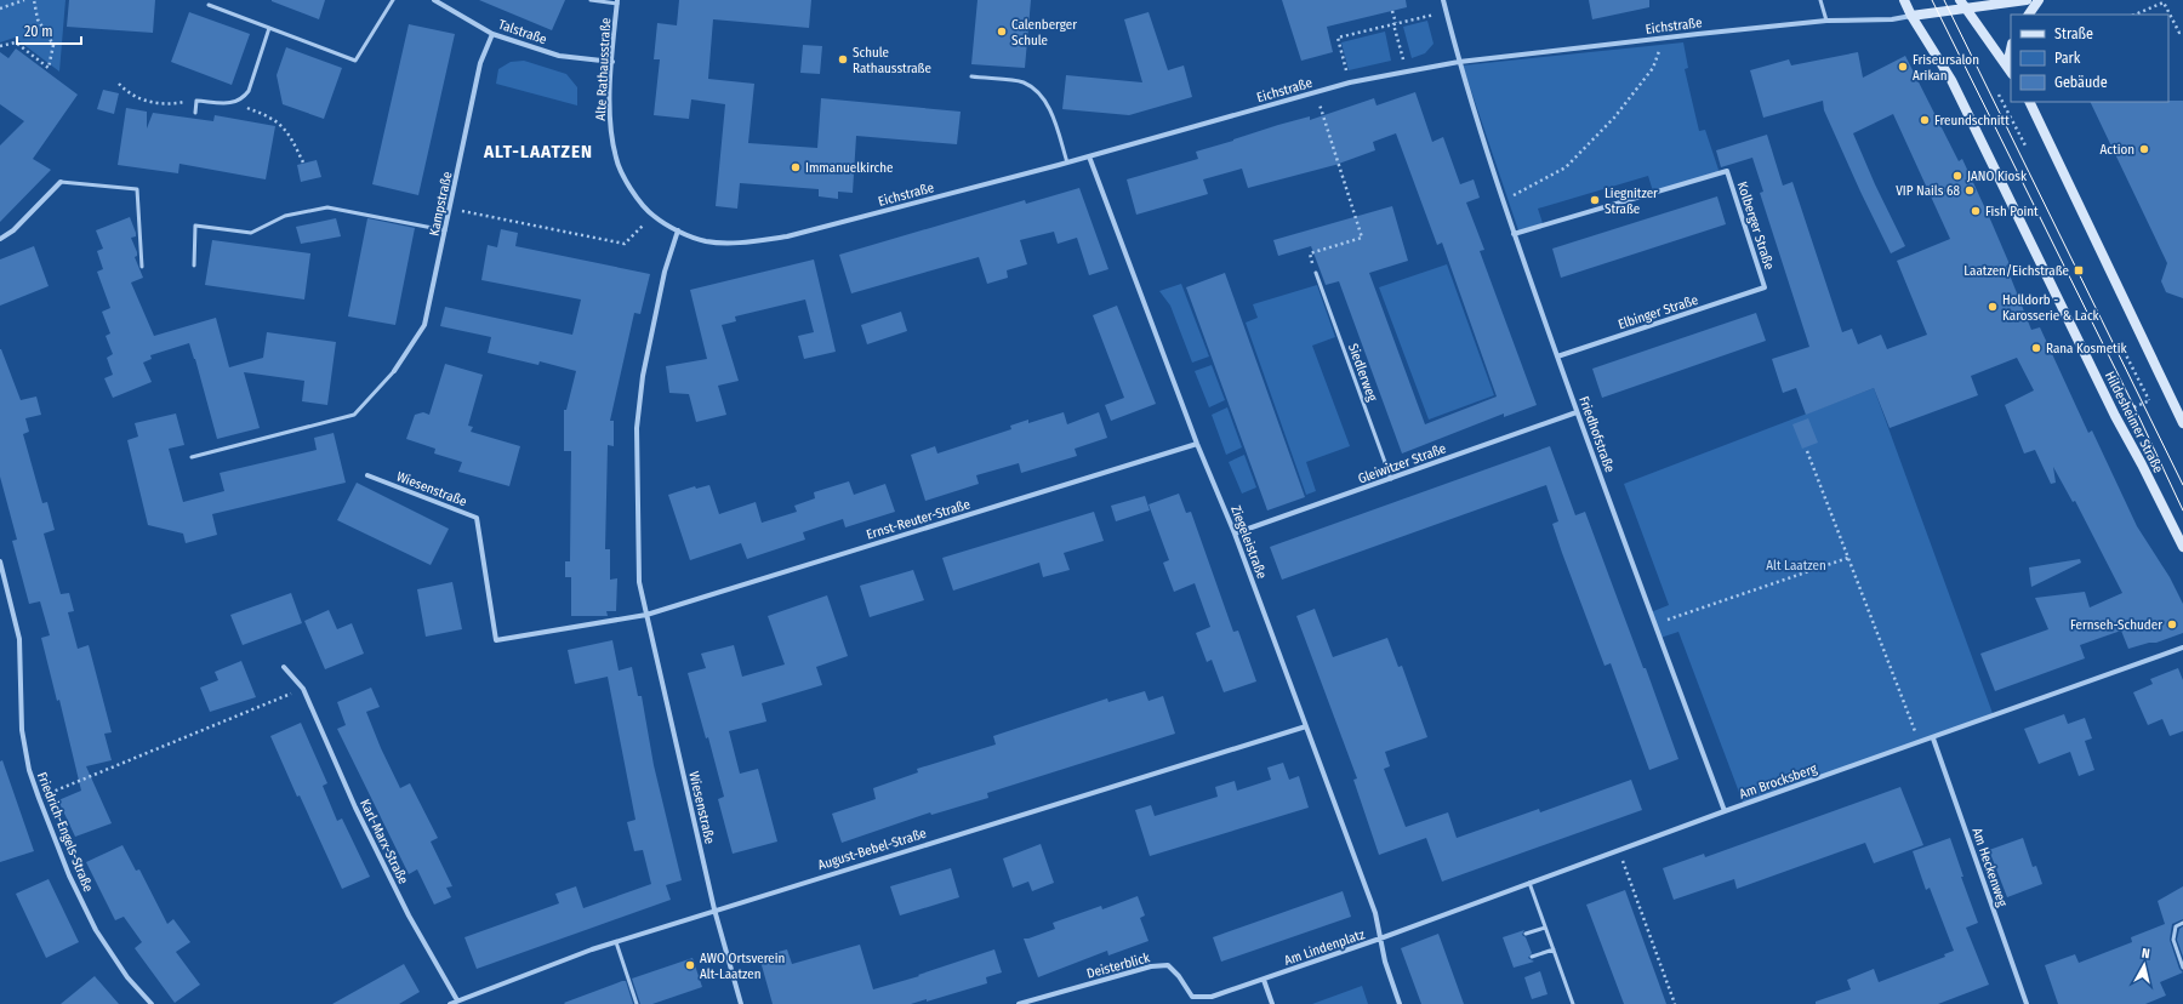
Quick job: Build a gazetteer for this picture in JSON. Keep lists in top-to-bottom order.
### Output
{
  "streets": {
    "main road": ["Hildesheimer Straße"],
    "street": [
      "Eichstraße",
      "Talstraße",
      "Alte Rathausstraße",
      "Kampstraße",
      "Kolberger Straße",
      "Elbinger Straße",
      "Friedhofstraße",
      "Gleiwitzer Straße",
      "Wiesenstraße",
      "Ernst-Reuter-Straße",
      "Ziegeleistraße",
      "Am Brocksberg",
      "Friedrich-Engels-Straße",
      "Karl-Marx-Straße",
      "August-Bebel-Straße",
      "Am Heckenweg",
      "Am Lindenplatz",
      "Deisterblick"
    ],
    "lane": ["Siedlerweg"]
  },
  "crossings": [
    ["Eichstraße", "Alte Rathausstraße"],
    ["Eichstraße", "Hildesheimer Straße"],
    ["Eichstraße", "Friedhofstraße"],
    ["Eichstraße", "Wiesenstraße"],
    ["Eichstraße", "Ziegeleistraße"],
    ["Talstraße", "Alte Rathausstraße"],
    ["Talstraße", "Kampstraße"],
    ["Alte Rathausstraße", "Wiesenstraße"],
    ["Kolberger Straße", "Elbinger Straße"],
    ["Kolberger Straße", "Friedhofstraße"],
    ["Elbinger Straße", "Friedhofstraße"],
    ["Siedlerweg", "Gleiwitzer Straße"],
    ["Friedhofstraße", "Gleiwitzer Straße"],
    ["Friedhofstraße", "Am Brocksberg"],
    ["Gleiwitzer Straße", "Ziegeleistraße"],
    ["Wiesenstraße", "Ernst-Reuter-Straße"],
    ["Wiesenstraße", "August-Bebel-Straße"],
    ["Ernst-Reuter-Straße", "Ziegeleistraße"],
    ["Ziegeleistraße", "Am Brocksberg"],
    ["Ziegeleistraße", "August-Bebel-Straße"],
    ["Ziegeleistraße", "Am Lindenplatz"],
    ["Am Brocksberg", "Am Heckenweg"],
    ["Am Brocksberg", "Am Lindenplatz"],
    ["Karl-Marx-Straße", "August-Bebel-Straße"],
    ["Am Lindenplatz", "Deisterblick"]
  ],
  "districts": ["ALT-LAATZEN"],
  "parks": ["Alt Laatzen"],
  "places": {
    "other": [
      "Calenberger Schule",
      "Schule Rathausstraße",
      "Friseursalon Arikan",
      "Freundschnitt",
      "Action",
      "Immanuelkirche",
      "JANO Kiosk",
      "VIP Nails 68",
      "Liegnitzer Straße",
      "Fish Point",
      "Holldorb - Karosserie & Lack",
      "Rana Kosmetik",
      "Fernseh-Schuder",
      "AWO Ortsverein Alt-Laatzen"
    ],
    "transit": ["Laatzen/Eichstraße"]
  },
  "legend": ["Straße", "Park", "Gebäude"],
  "scale_bar": "20 m",
  "north": "top"
}
